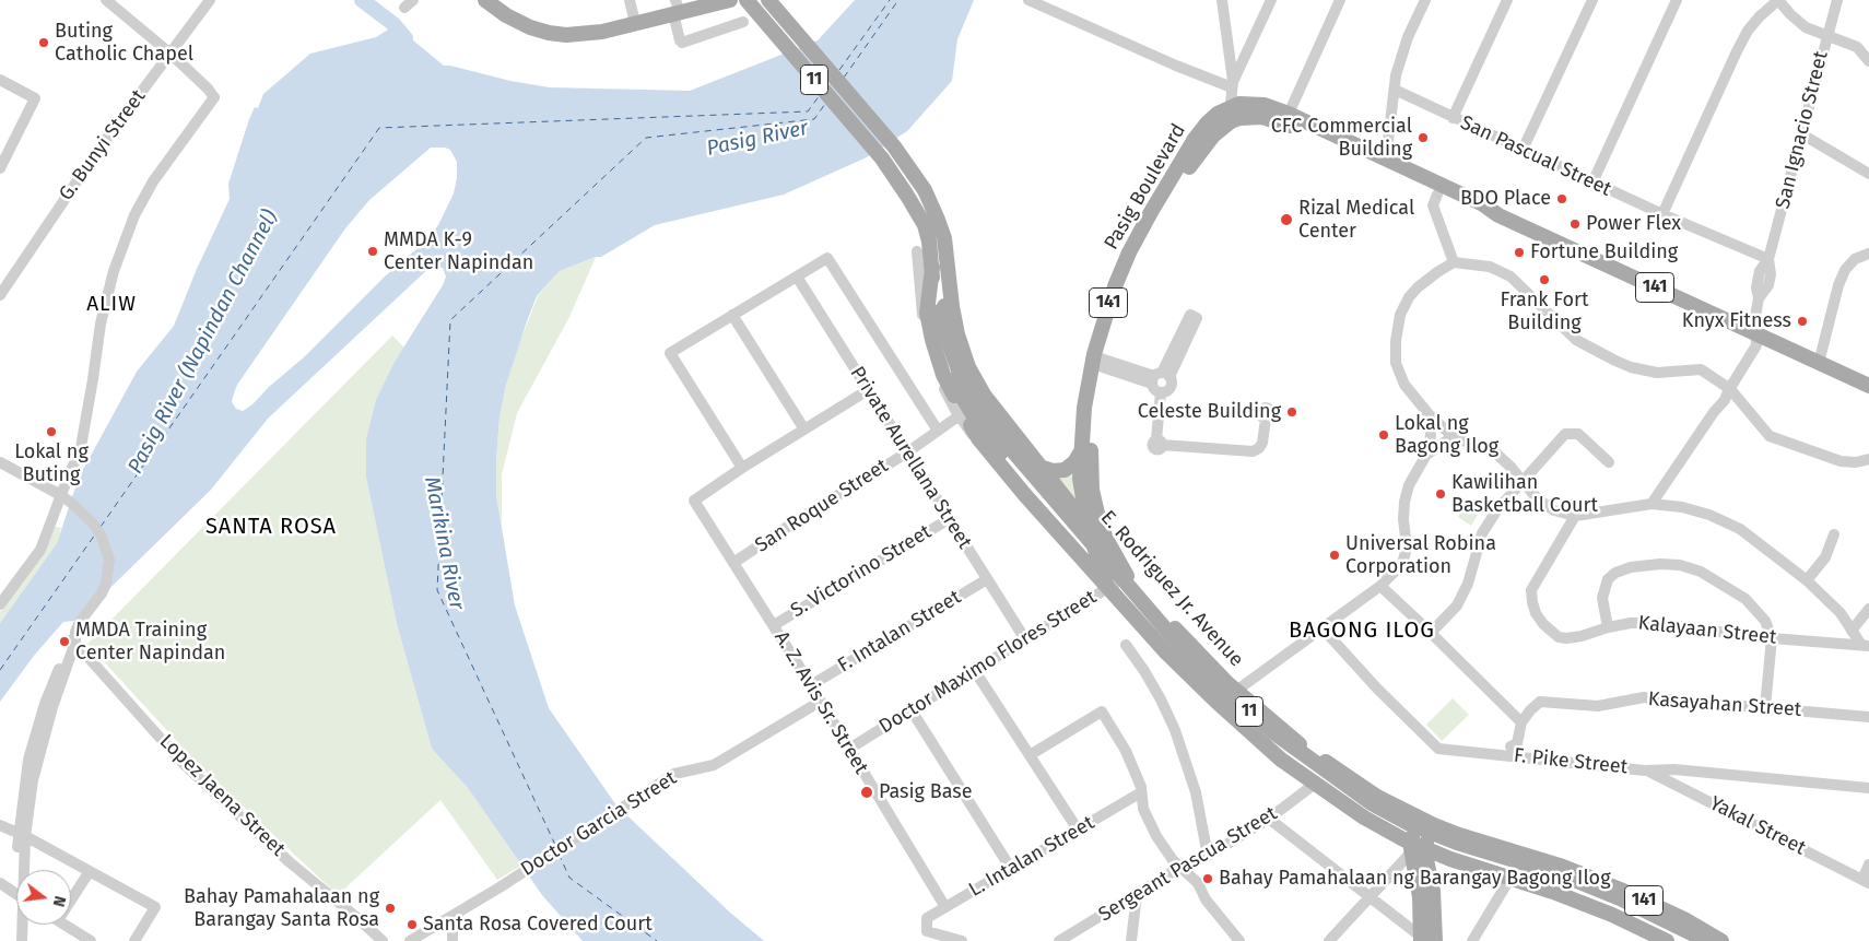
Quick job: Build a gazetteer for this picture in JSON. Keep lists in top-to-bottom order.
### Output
{
  "streets": {
    "main road": [
      "11",
      "Pasig Boulevard",
      "141",
      "E. Rodriguez Jr. Avenue"
    ],
    "street": [
      "San Ignacio Street",
      "G. Bunyi Street",
      "San Pascual Street",
      "Private Aurellana Street",
      "San Roque Street",
      "S. Victorino Street",
      "Kalayaan Street",
      "F. Intalan Street",
      "Doctor Maximo Flores Street",
      "A. Z. Avis Sr. Street",
      "Kasayahan Street",
      "F. Pike Street",
      "Lopez Jaena Street",
      "Doctor Garcia Street",
      "Yakal Street",
      "L. Intalan Street",
      "Sergeant Pascua Street"
    ]
  },
  "crossings": [
    ["11", "141"],
    ["11", "E. Rodriguez Jr. Avenue"],
    ["San Ignacio Street", "San Pascual Street"],
    ["San Ignacio Street", "Pasig Boulevard"],
    ["Pasig Boulevard", "141"],
    ["Pasig Boulevard", "E. Rodriguez Jr. Avenue"],
    ["Pasig Boulevard", "Doctor Maximo Flores Street"],
    ["141", "Doctor Maximo Flores Street"],
    ["141", "Sergeant Pascua Street"],
    ["Private Aurellana Street", "San Roque Street"],
    ["Private Aurellana Street", "S. Victorino Street"],
    ["Private Aurellana Street", "F. Intalan Street"],
    ["Private Aurellana Street", "Doctor Maximo Flores Street"],
    ["San Roque Street", "A. Z. Avis Sr. Street"],
    ["S. Victorino Street", "A. Z. Avis Sr. Street"],
    ["E. Rodriguez Jr. Avenue", "Doctor Maximo Flores Street"],
    ["F. Intalan Street", "A. Z. Avis Sr. Street"],
    ["Doctor Maximo Flores Street", "A. Z. Avis Sr. Street"],
    ["A. Z. Avis Sr. Street", "Doctor Garcia Street"],
    ["A. Z. Avis Sr. Street", "L. Intalan Street"],
    ["F. Pike Street", "Yakal Street"]
  ],
  "districts": ["ALIW", "SANTA ROSA", "BAGONG ILOG"],
  "water": ["Pasig River", "Pasig River (Napindan Channel)", "Marikina River"],
  "places": [
    "Buting Catholic Chapel",
    "CFC Commercial Building",
    "BDO Place",
    "Rizal Medical Center",
    "Power Flex",
    "MMDA K-9 Center Napindan",
    "Fortune Building",
    "Frank Fort Building",
    "Knyx Fitness",
    "Celeste Building",
    "Lokal ng Buting",
    "Lokal ng Bagong Ilog",
    "Kawilihan Basketball Court",
    "Universal Robina Corporation",
    "MMDA Training Center Napindan",
    "Pasig Base",
    "Bahay Pamahalaan ng Barangay Bagong Ilog",
    "Bahay Pamahalaan ng Barangay Santa Rosa",
    "Santa Rosa Covered Court"
  ],
  "north": "right"
}
